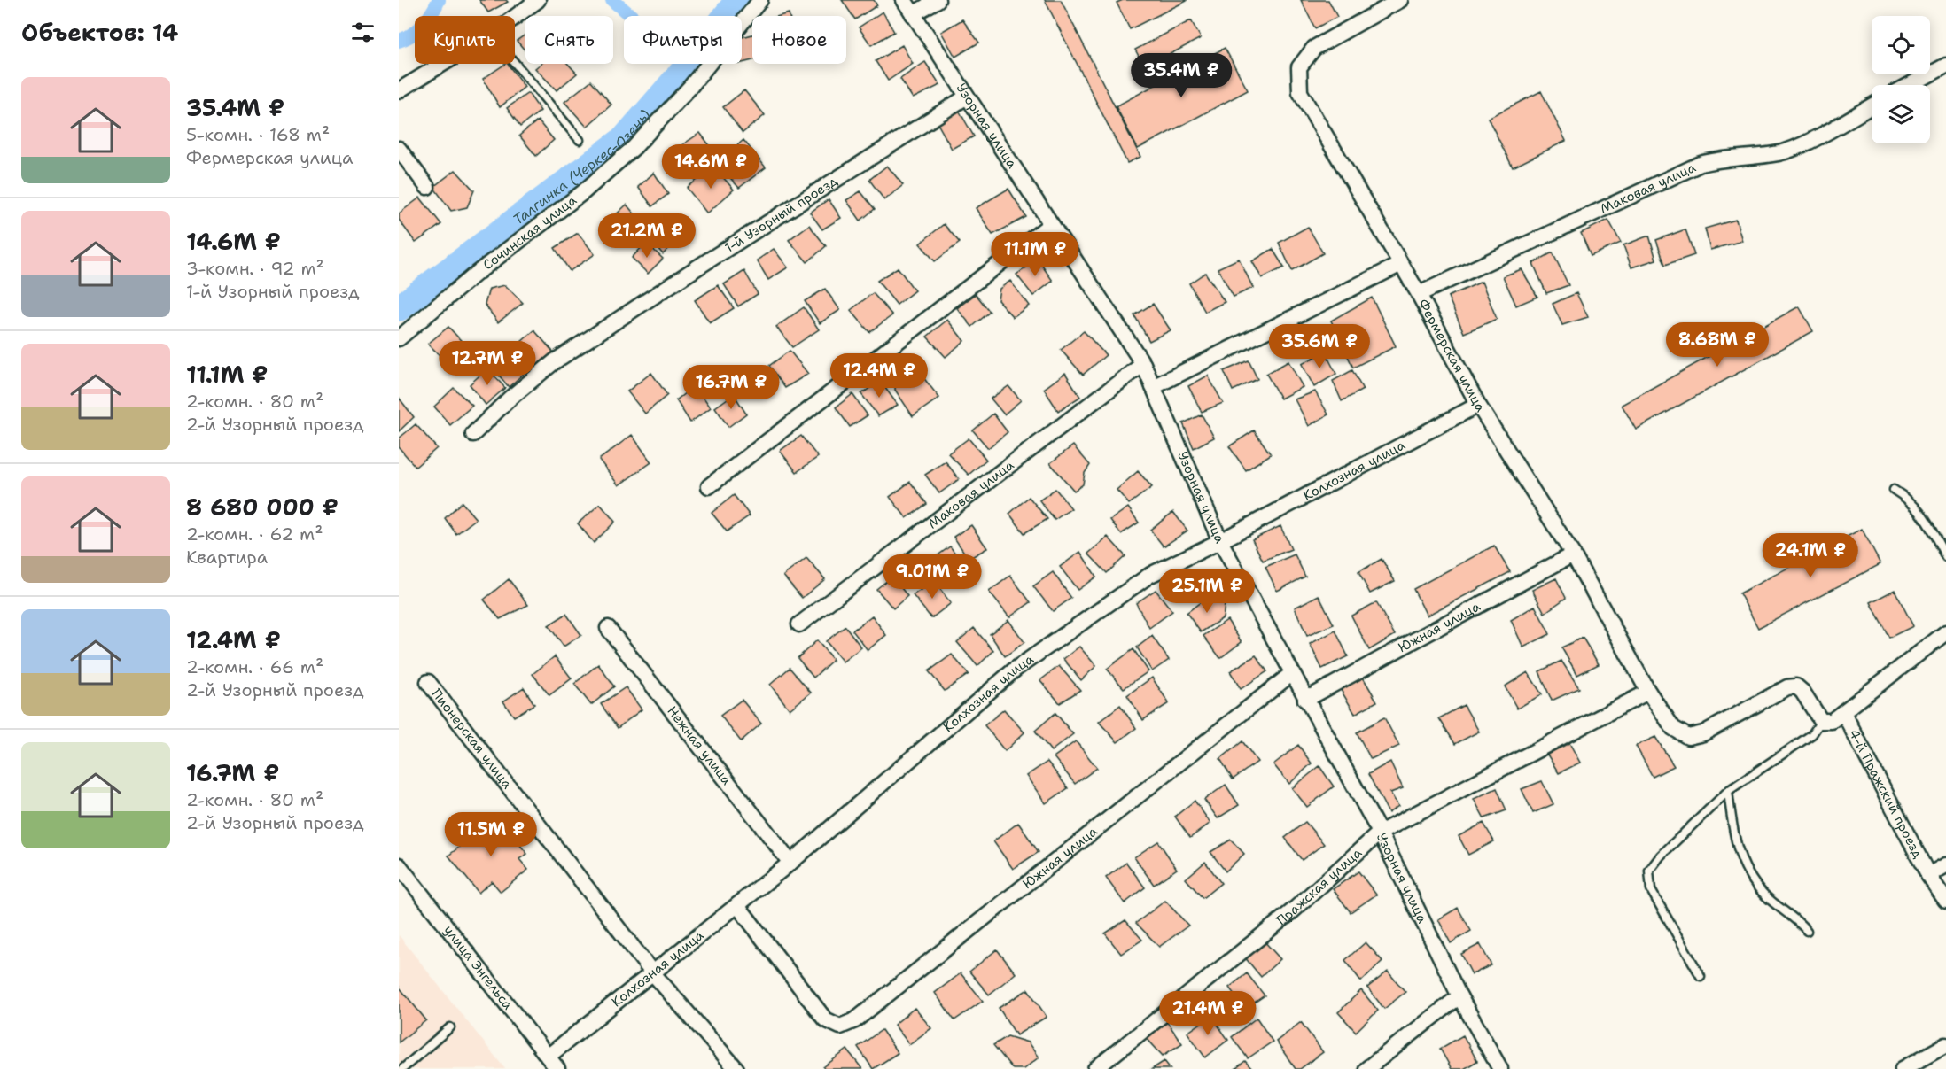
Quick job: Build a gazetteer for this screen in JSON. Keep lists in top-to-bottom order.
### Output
{
  "streets": {
    "street": [
      "Узорная улица",
      "Маковая улица",
      "1-й Узорный проезд",
      "Сочинская улица",
      "Фермерская улица",
      "Колхозная улица",
      "Южная улица",
      "Пионерская улица",
      "Нежная улица",
      "4-й Пражский проезд",
      "Пражская улица",
      "улица Энгельса"
    ]
  },
  "crossings": [
    ["Узорная улица", "Маковая улица"],
    ["Узорная улица", "1-й Узорный проезд"],
    ["Узорная улица", "Колхозная улица"],
    ["Узорная улица", "Южная улица"],
    ["Узорная улица", "Пражская улица"],
    ["Маковая улица", "Фермерская улица"],
    ["Фермерская улица", "Колхозная улица"],
    ["Фермерская улица", "Южная улица"],
    ["Фермерская улица", "Пражская улица"],
    ["Колхозная улица", "Южная улица"],
    ["Колхозная улица", "Пионерская улица"],
    ["Колхозная улица", "Нежная улица"],
    ["Колхозная улица", "улица Энгельса"]
  ],
  "water": ["Талгинка (Черкес-Озень)"],
  "page": {
    "heading": "Объектов: 14",
    "chip": [
      "Купить",
      "Снять",
      "Фильтры",
      "Новое"
    ],
    "price": [
      "35.4M ₽",
      "14.6M ₽",
      "21.2M ₽",
      "11.1M ₽",
      "8.68M ₽",
      "35.6M ₽",
      "12.7M ₽",
      "12.4M ₽",
      "16.7M ₽",
      "24.1M ₽",
      "9.01M ₽",
      "25.1M ₽",
      "11.5M ₽",
      "21.4M ₽"
    ],
    "list": [
      {
        "name": "35.4M ₽",
        "note": "5-комн. · 168 m² · Фермерская улица"
      },
      {
        "name": "14.6M ₽",
        "note": "3-комн. · 92 m² · 1-й Узорный проезд"
      },
      {
        "name": "11.1M ₽",
        "note": "2-комн. · 80 m² · 2-й Узорный проезд"
      },
      {
        "name": "8 680 000 ₽",
        "note": "2-комн. · 62 m² · Квартира"
      },
      {
        "name": "12.4M ₽",
        "note": "2-комн. · 66 m² · 2-й Узорный проезд"
      },
      {
        "name": "16.7M ₽",
        "note": "2-комн. · 80 m² · 2-й Узорный проезд"
      }
    ]
  }
}
